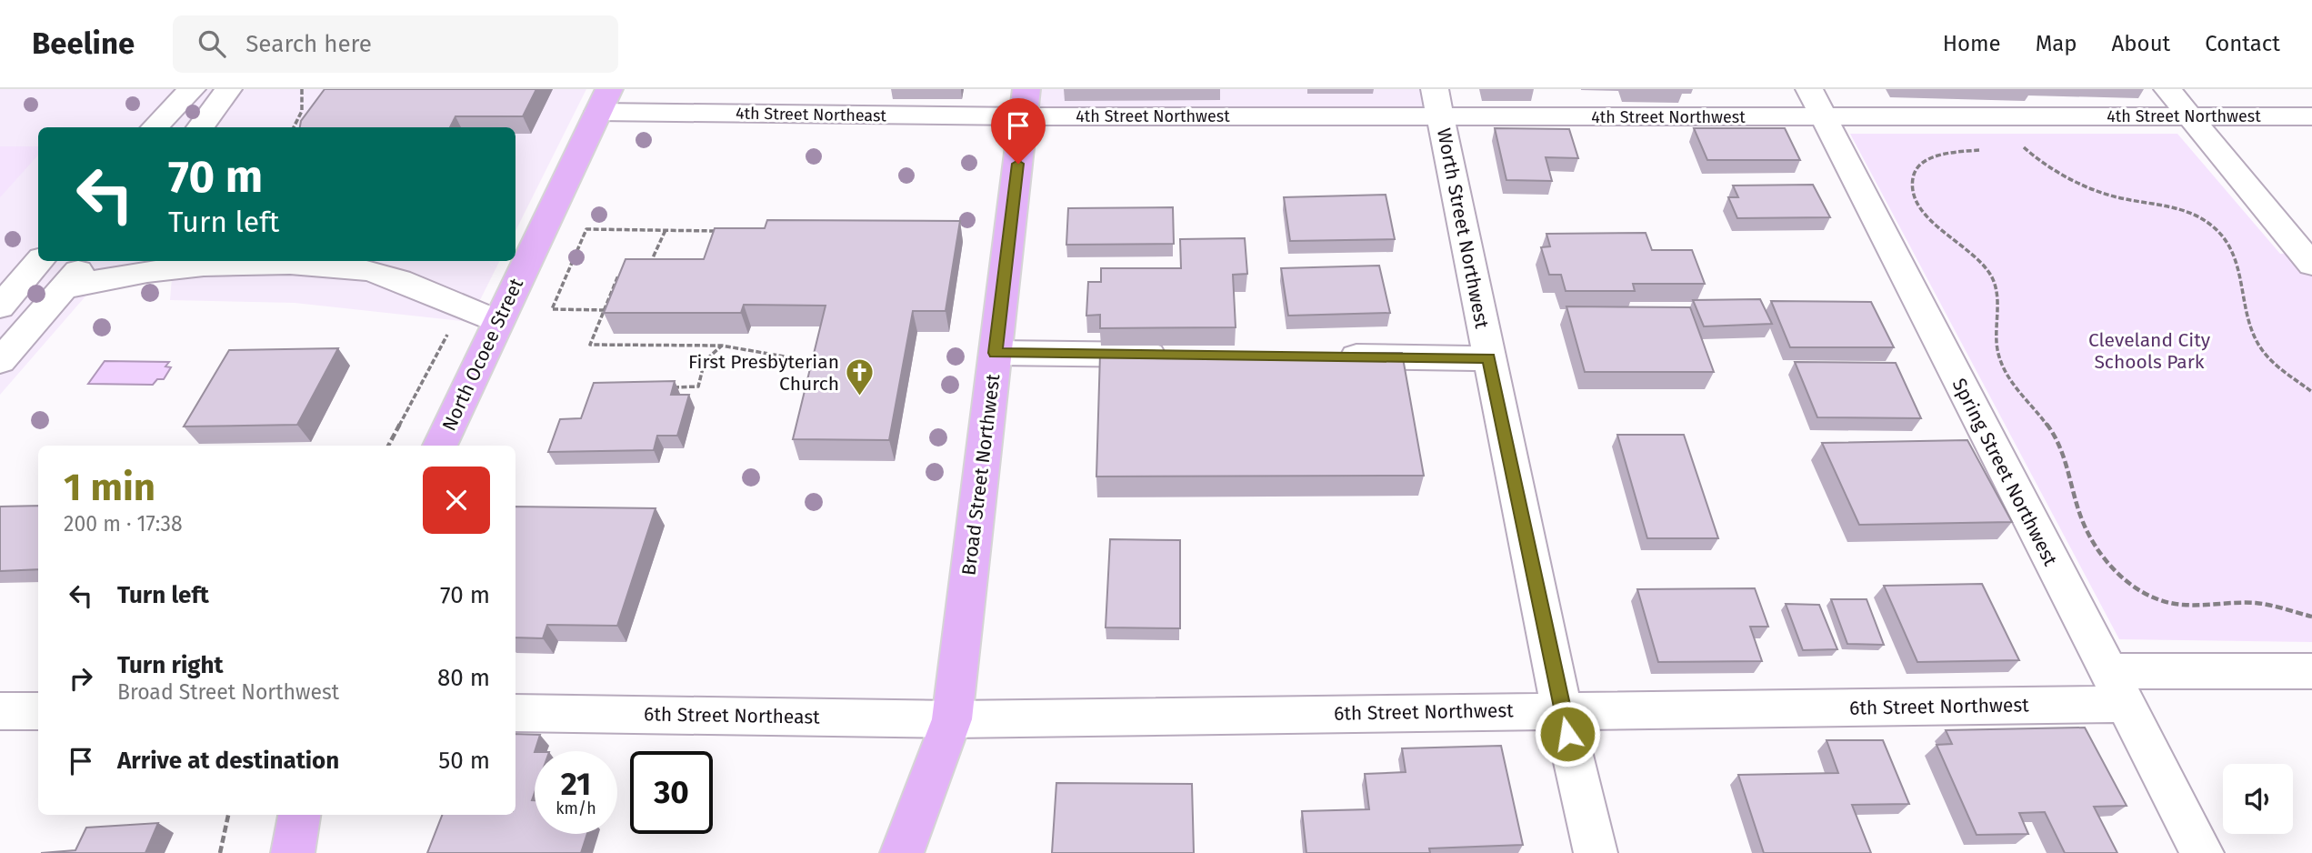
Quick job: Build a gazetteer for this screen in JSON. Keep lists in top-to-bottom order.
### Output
{
  "streets": {
    "main road": ["North Ocoee Street", "Broad Street Northwest"],
    "street": [
      "4th Street Northeast",
      "4th Street Northwest",
      "Worth Street Northwest",
      "Spring Street Northwest",
      "6th Street Northwest",
      "6th Street Northeast"
    ]
  },
  "crossings": [
    ["4th Street Northeast", "4th Street Northwest"],
    ["4th Street Northeast", "North Ocoee Street"],
    ["4th Street Northeast", "Broad Street Northwest"],
    ["4th Street Northwest", "Worth Street Northwest"],
    ["4th Street Northwest", "Spring Street Northwest"],
    ["4th Street Northwest", "Broad Street Northwest"],
    ["Worth Street Northwest", "6th Street Northwest"],
    ["Spring Street Northwest", "6th Street Northwest"],
    ["Broad Street Northwest", "6th Street Northwest"],
    ["Broad Street Northwest", "6th Street Northeast"],
    ["6th Street Northwest", "6th Street Northeast"]
  ],
  "parks": ["Cleveland City Schools Park"],
  "places": {
    "church": ["First Presbyterian Church"]
  },
  "page": {
    "header": "Beeline",
    "search": "Search here",
    "nav": [
      "Home",
      "Map",
      "About",
      "Contact"
    ],
    "turn": ["70 m", "Turn left"],
    "heading": ["1 min", "200 m · 17:38"],
    "list": [
      {
        "name": "Turn left",
        "value": "70 m"
      },
      {
        "name": "Turn right",
        "note": "Broad Street Northwest",
        "value": "80 m"
      },
      {
        "name": "Arrive at destination",
        "value": "50 m"
      }
    ],
    "speed": "21 km/h",
    "limit": "30"
  }
}
